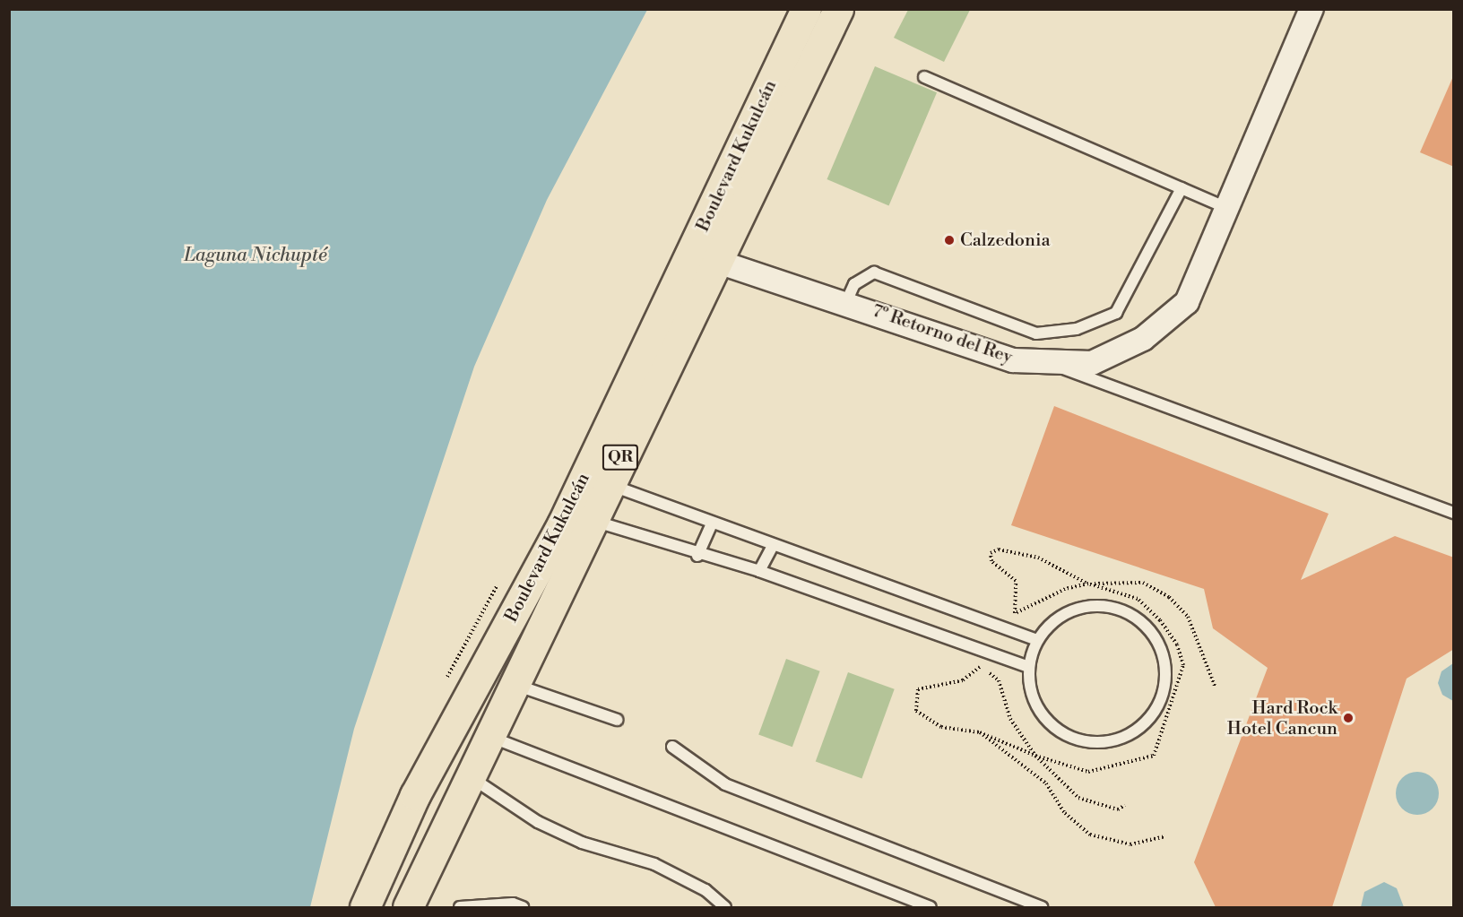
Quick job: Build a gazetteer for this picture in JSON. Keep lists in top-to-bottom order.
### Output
{
  "streets": {
    "main road": ["Boulevard Kukulcán", "QR"],
    "street": ["7º Retorno del Rey"]
  },
  "crossings": [
    ["Boulevard Kukulcán", "7º Retorno del Rey"]
  ],
  "water": ["Laguna Nichupté"],
  "places": ["Calzedonia", "Hard Rock Hotel Cancun"]
}
